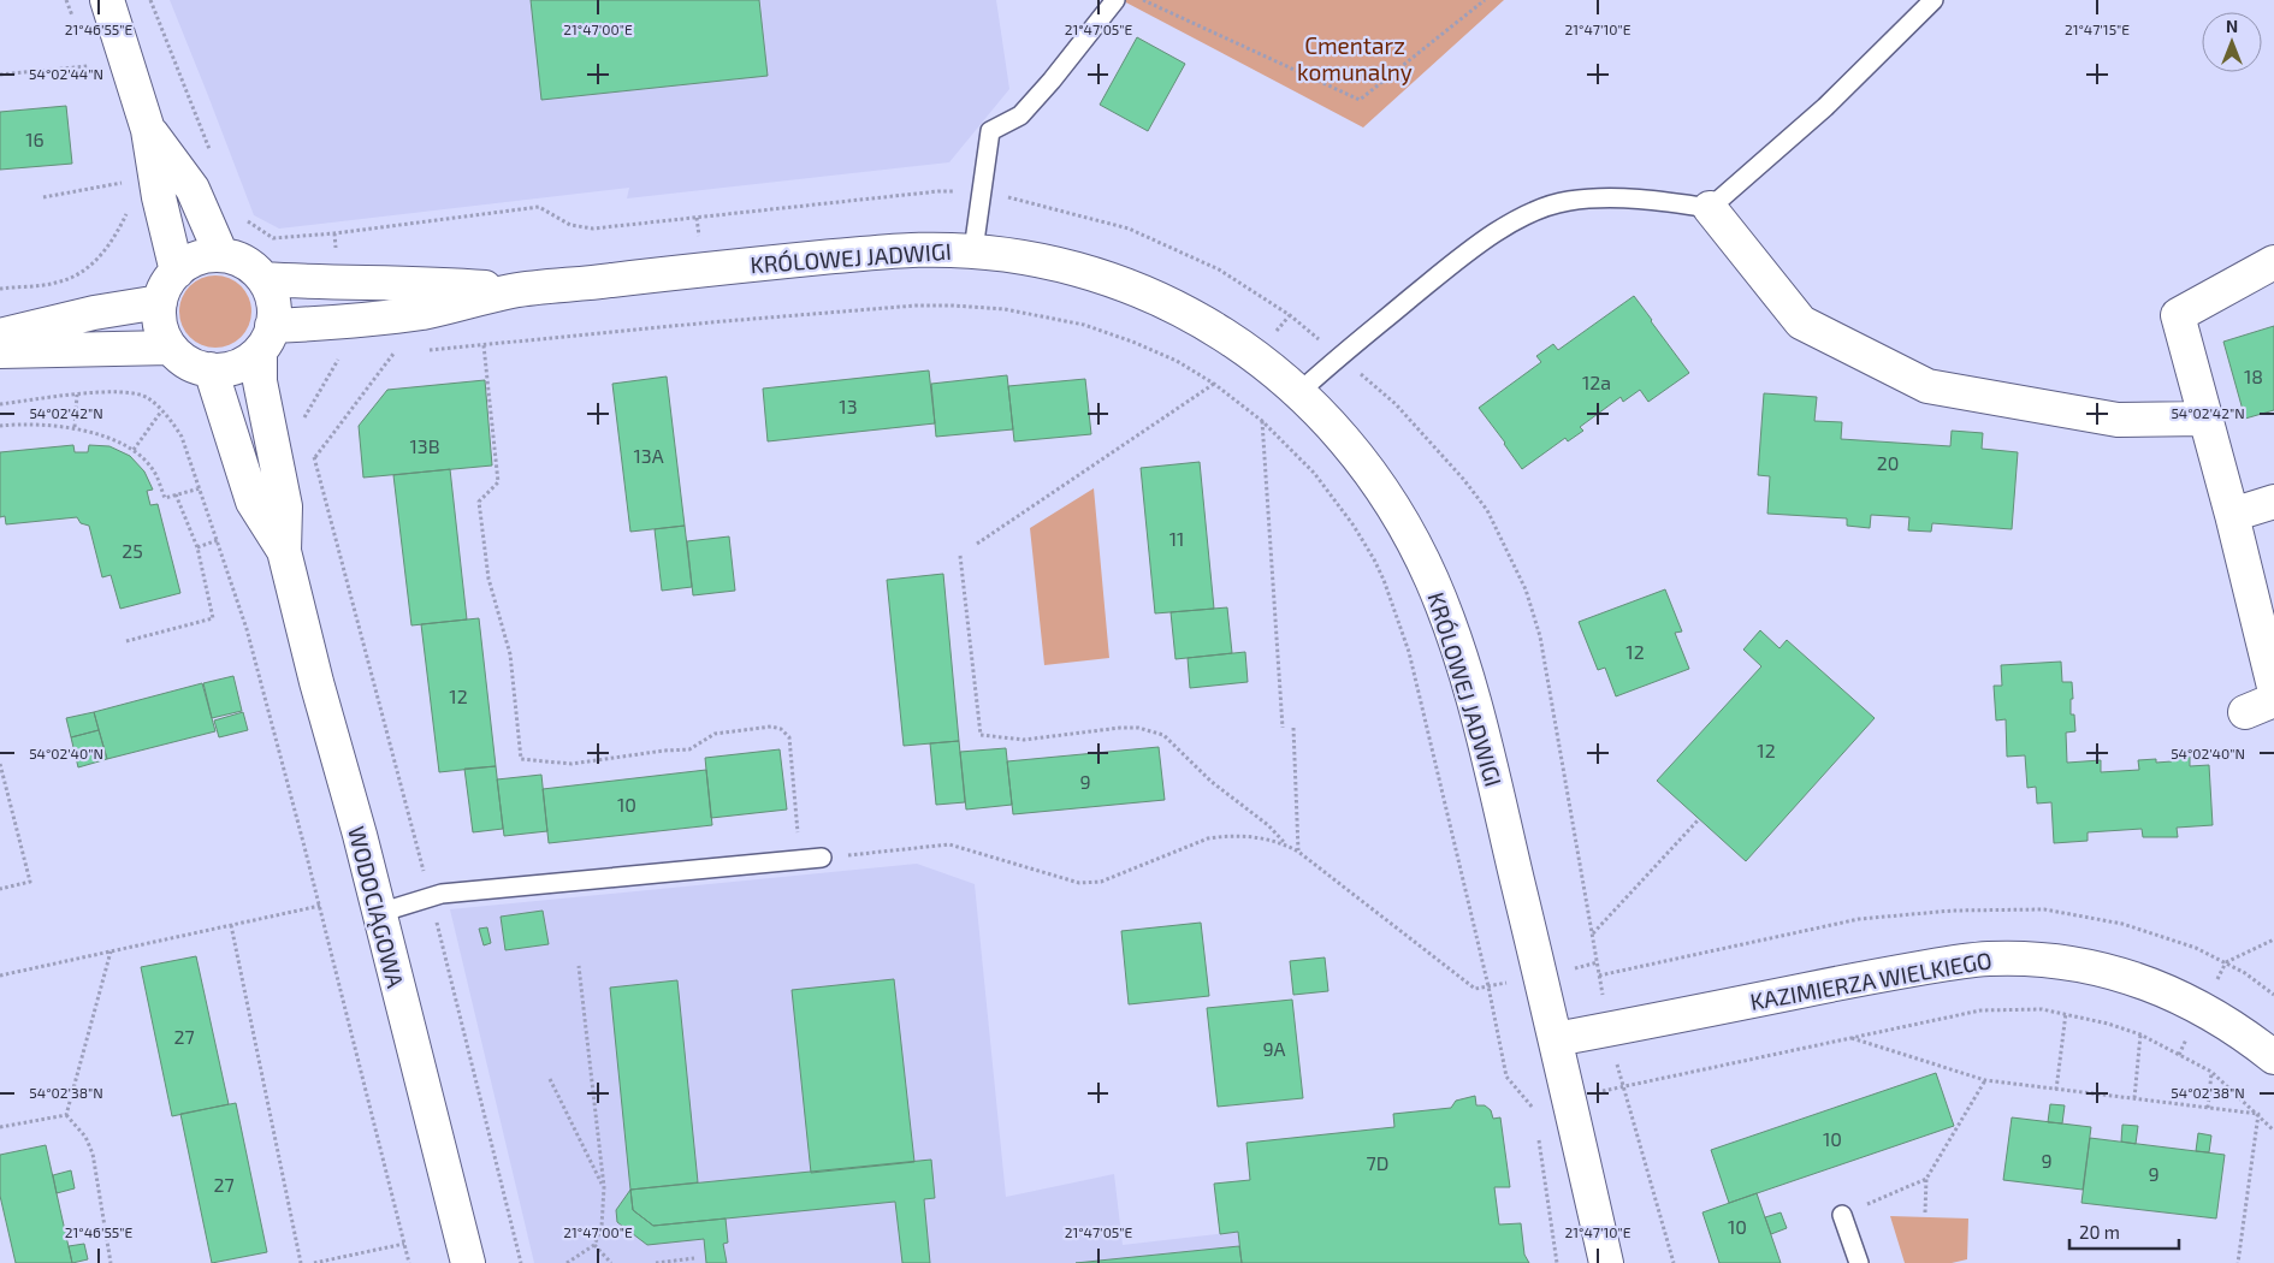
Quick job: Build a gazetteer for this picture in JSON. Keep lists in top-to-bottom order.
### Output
{
  "streets": {
    "street": ["KRÓLOWEJ JADWIGI", "WODOCIĄGOWA", "KAZIMIERZA WIELKIEGO"]
  },
  "crossings": [
    ["KRÓLOWEJ JADWIGI", "WODOCIĄGOWA"],
    ["KRÓLOWEJ JADWIGI", "KAZIMIERZA WIELKIEGO"]
  ],
  "parks": ["Cmentarz komunalny"],
  "house_numbers": [
    "16",
    "18",
    "12a",
    "13",
    "13B",
    "13A",
    "20",
    "11",
    "25",
    "12",
    "12",
    "12",
    "9",
    "10",
    "27",
    "9A",
    "10",
    "9",
    "7D",
    "9",
    "27",
    "10"
  ],
  "scale_bar": "20 m",
  "north": "top",
  "coordinates": [
    "21°46'55\"E",
    "21°47'00\"E",
    "21°47'05\"E",
    "21°47'10\"E",
    "21°47'15\"E",
    "54°02'44\"N",
    "54°02'42\"N",
    "54°02'40\"N",
    "54°02'38\"N"
  ]
}
